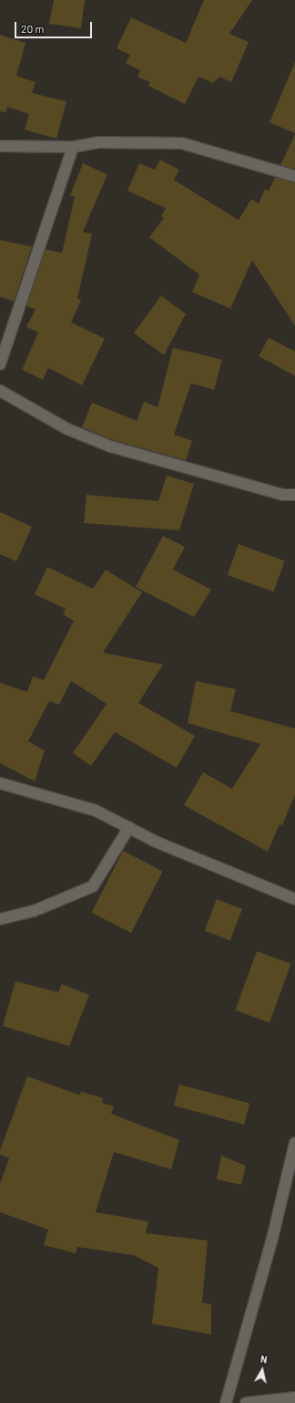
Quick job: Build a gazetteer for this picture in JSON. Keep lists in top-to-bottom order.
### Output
{
  "scale_bar": "20 m",
  "north": "top"
}
